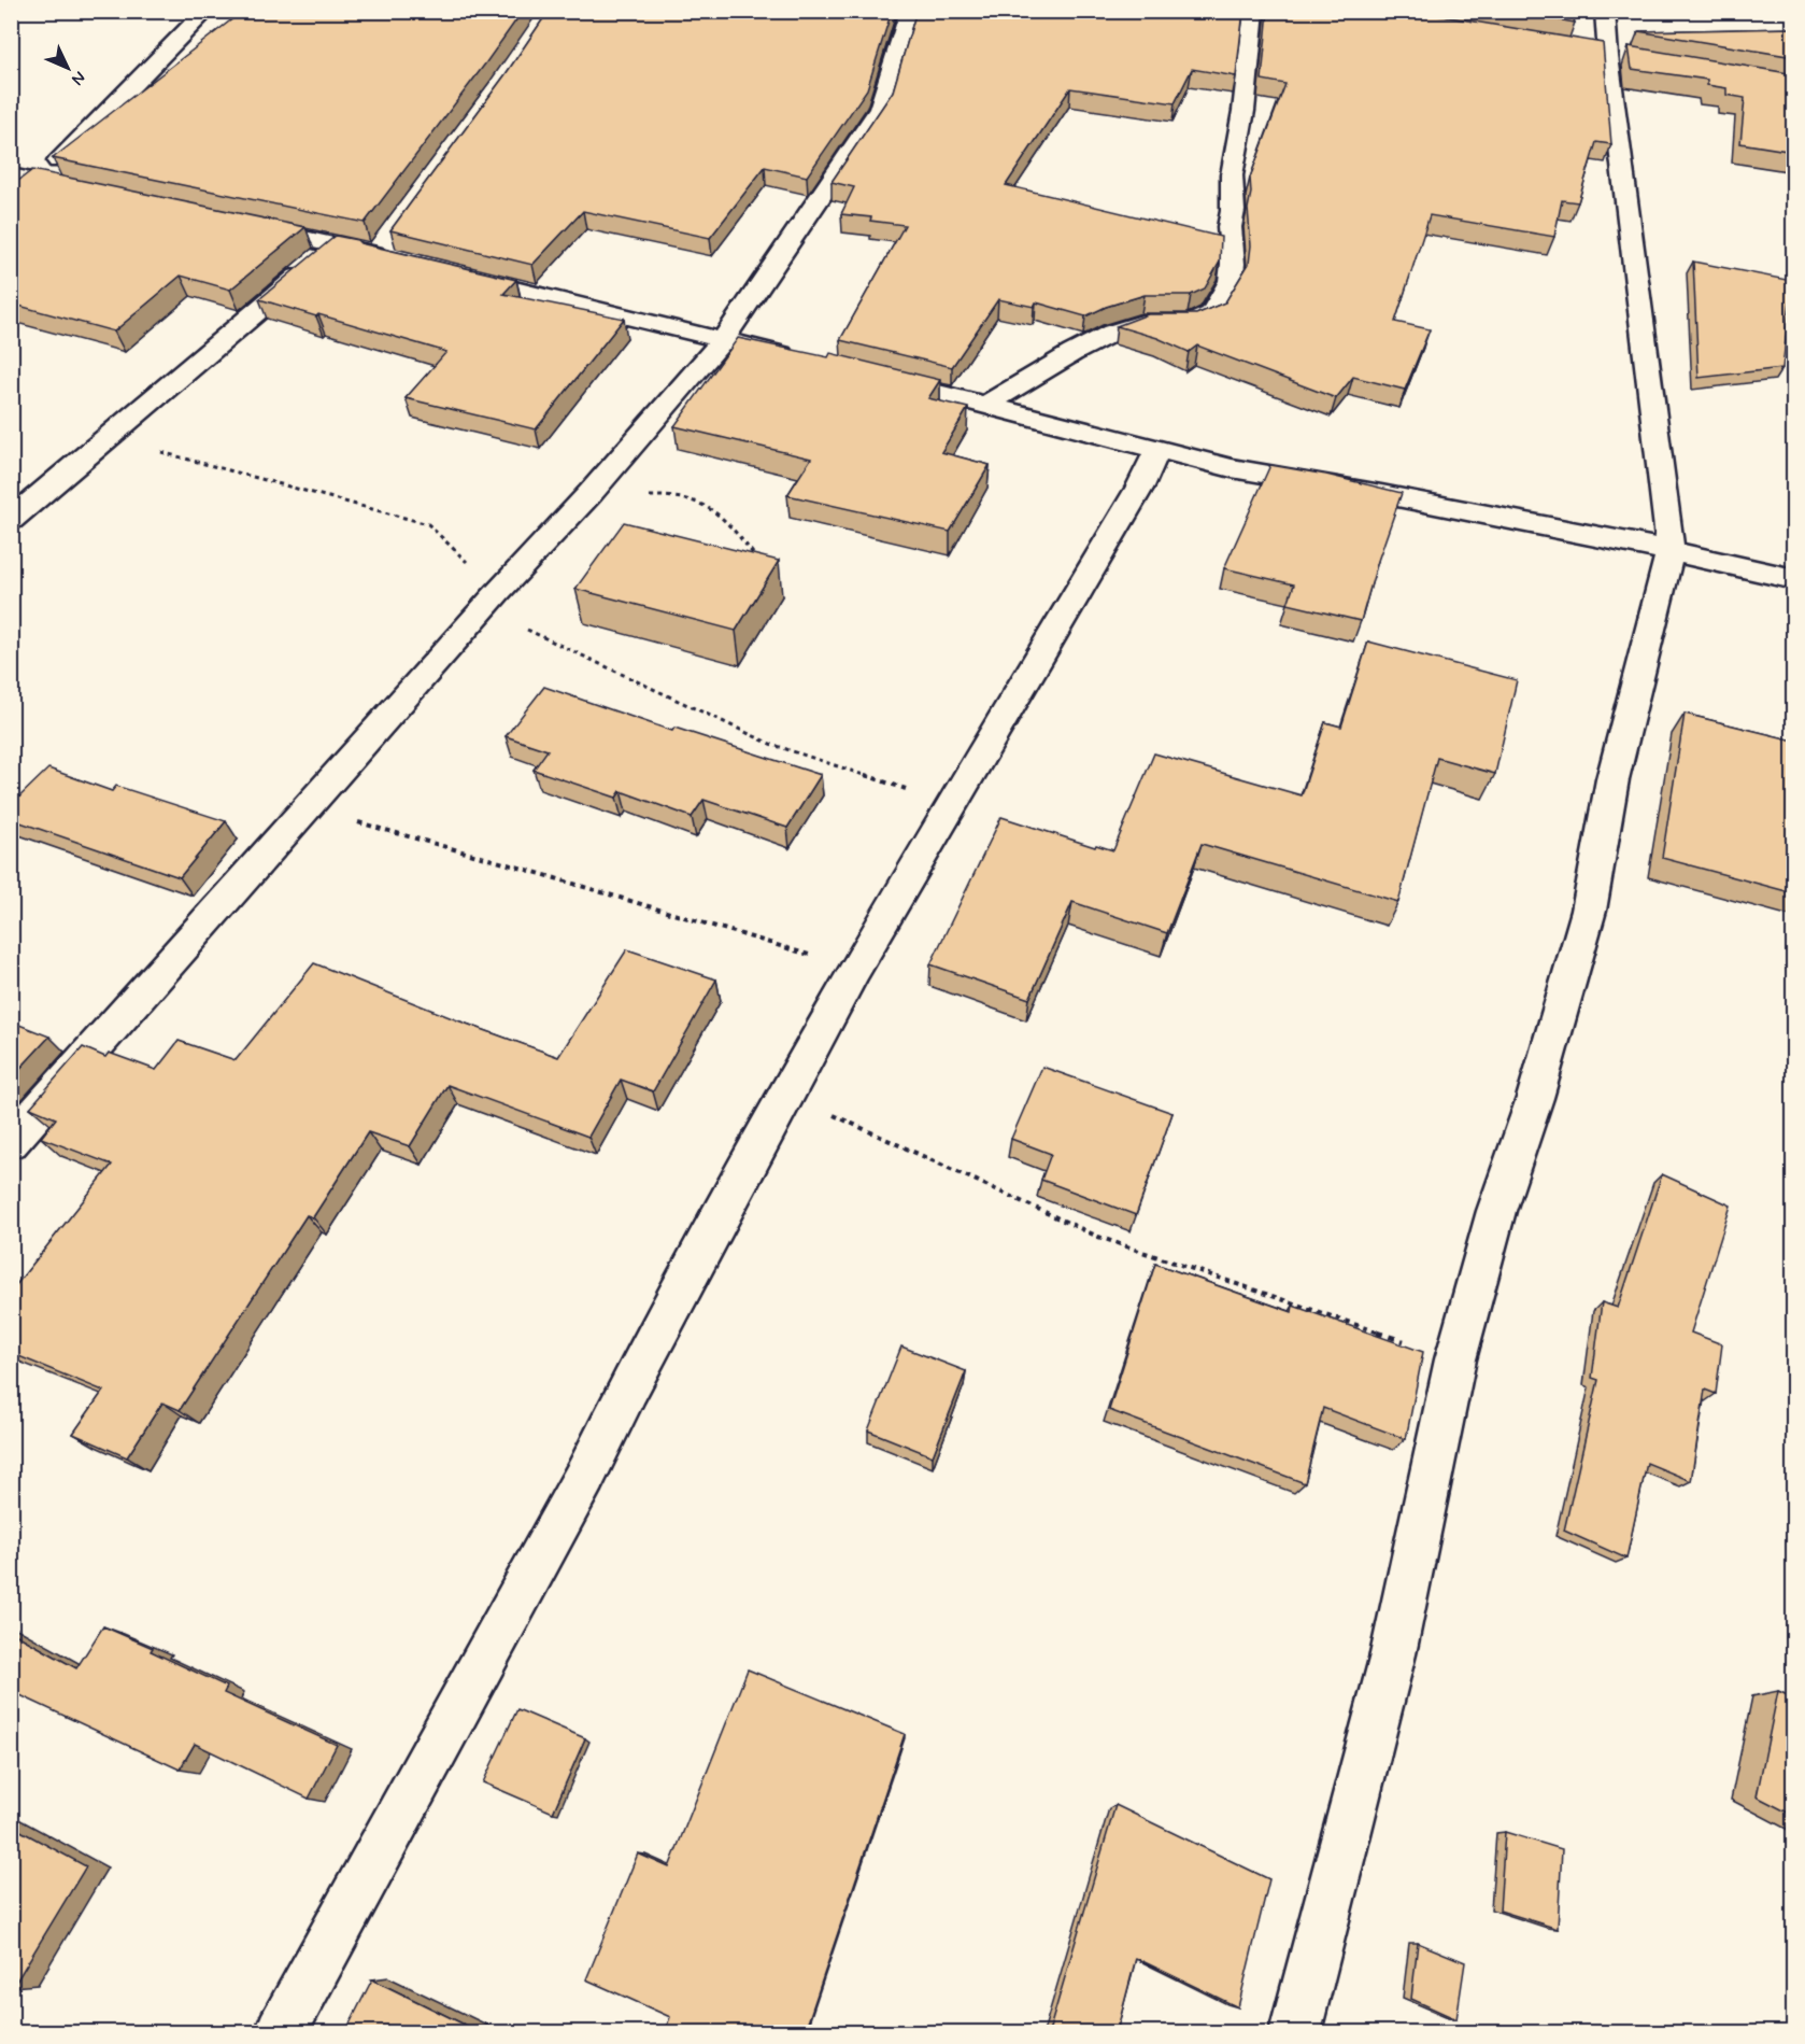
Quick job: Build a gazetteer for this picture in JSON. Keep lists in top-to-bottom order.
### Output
{
  "north": "bottom right"
}
